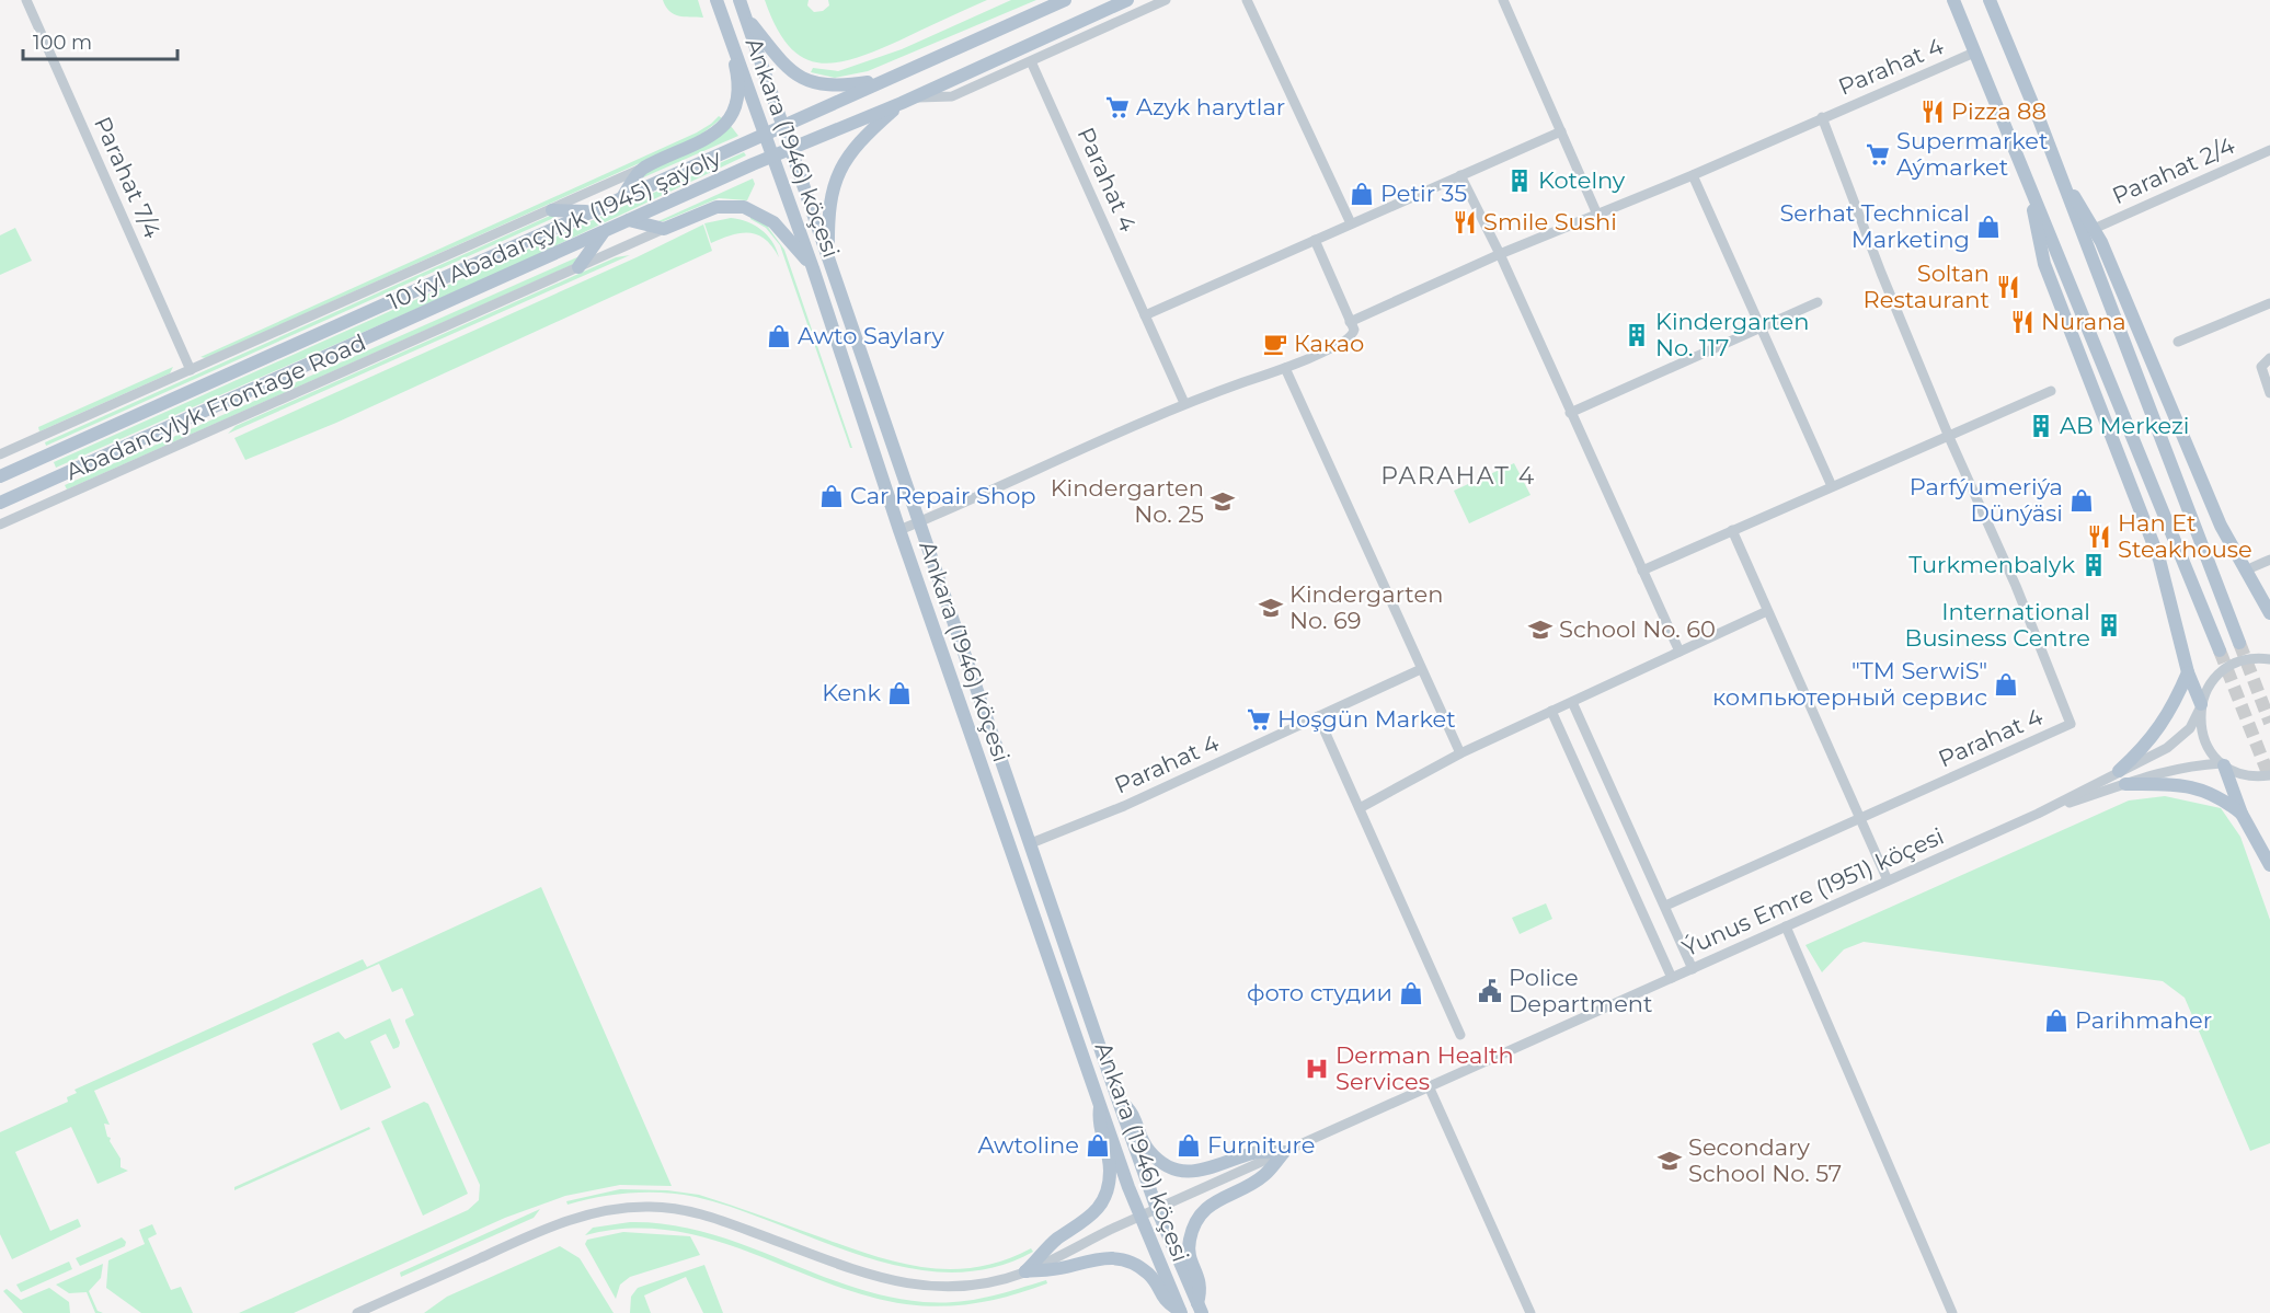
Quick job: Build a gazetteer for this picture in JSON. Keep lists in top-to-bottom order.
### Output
{
  "streets": {
    "main road": ["Ankara (1946) köçesi", "10 ýyl Abadançylyk (1945) şaýoly"],
    "street": [
      "Parahat 4",
      "Parahat 2/4",
      "Parahat 7/4",
      "Abadancylyk Frontage Road",
      "Ýunus Emre (1951) köçesi"
    ]
  },
  "crossings": [
    ["Parahat 4", "Ankara (1946) köçesi"],
    ["Ankara (1946) köçesi", "10 ýyl Abadançylyk (1945) şaýoly"],
    ["Ankara (1946) köçesi", "Ýunus Emre (1951) köçesi"],
    ["Parahat 7/4", "Abadancylyk Frontage Road"]
  ],
  "districts": ["PARAHAT 4"],
  "places": {
    "supermarket": ["Azyk harytlar", "Supermarket Aýmarket", "Hoşgün Market"],
    "restaurant": [
      "Pizza 88",
      "Smile Sushi",
      "Soltan Restaurant",
      "Nurana",
      "Han Et Steakhouse"
    ],
    "building": [
      "Kotelny",
      "Kindergarten No. 117",
      "AB Merkezi",
      "Turkmenbalyk",
      "International Business Centre"
    ],
    "shop": [
      "Petir 35",
      "Serhat Technical Marketing",
      "Awto Saylary",
      "Car Repair Shop",
      "Parfýumeriýa Dünýäsi",
      "\"TM SerwiS\" компьютерный сервис",
      "Kenk",
      "фото студии",
      "Parihmaher",
      "Awtoline",
      "Furniture"
    ],
    "cafe": ["Какао"],
    "school or university": [
      "Kindergarten No. 25",
      "Kindergarten No. 69",
      "School No. 60",
      "Secondary School No. 57"
    ],
    "public building": ["Police Department"],
    "hospital": ["Derman Health Services"]
  },
  "scale_bar": "100 m"
}
